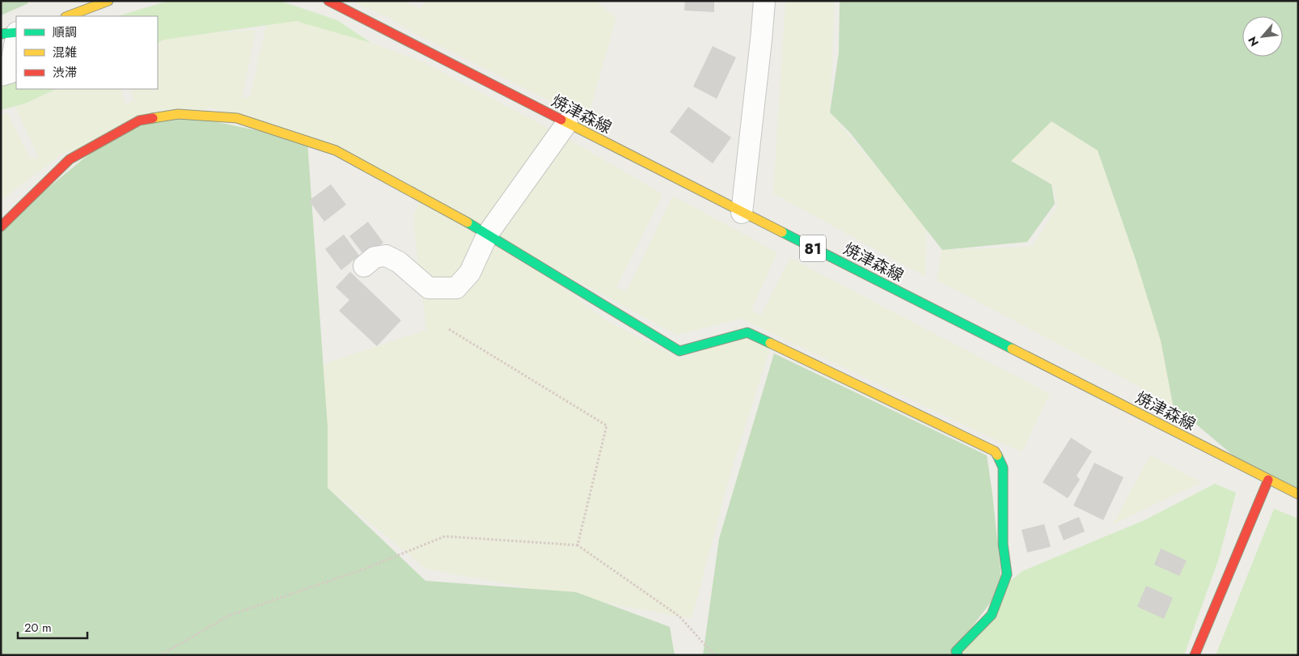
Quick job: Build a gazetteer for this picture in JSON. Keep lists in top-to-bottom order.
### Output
{
  "streets": {
    "street": ["焼津森線", "81"]
  },
  "legend": ["順調", "混雑", "渋滞"],
  "scale_bar": "20 m",
  "north": "bottom left"
}
